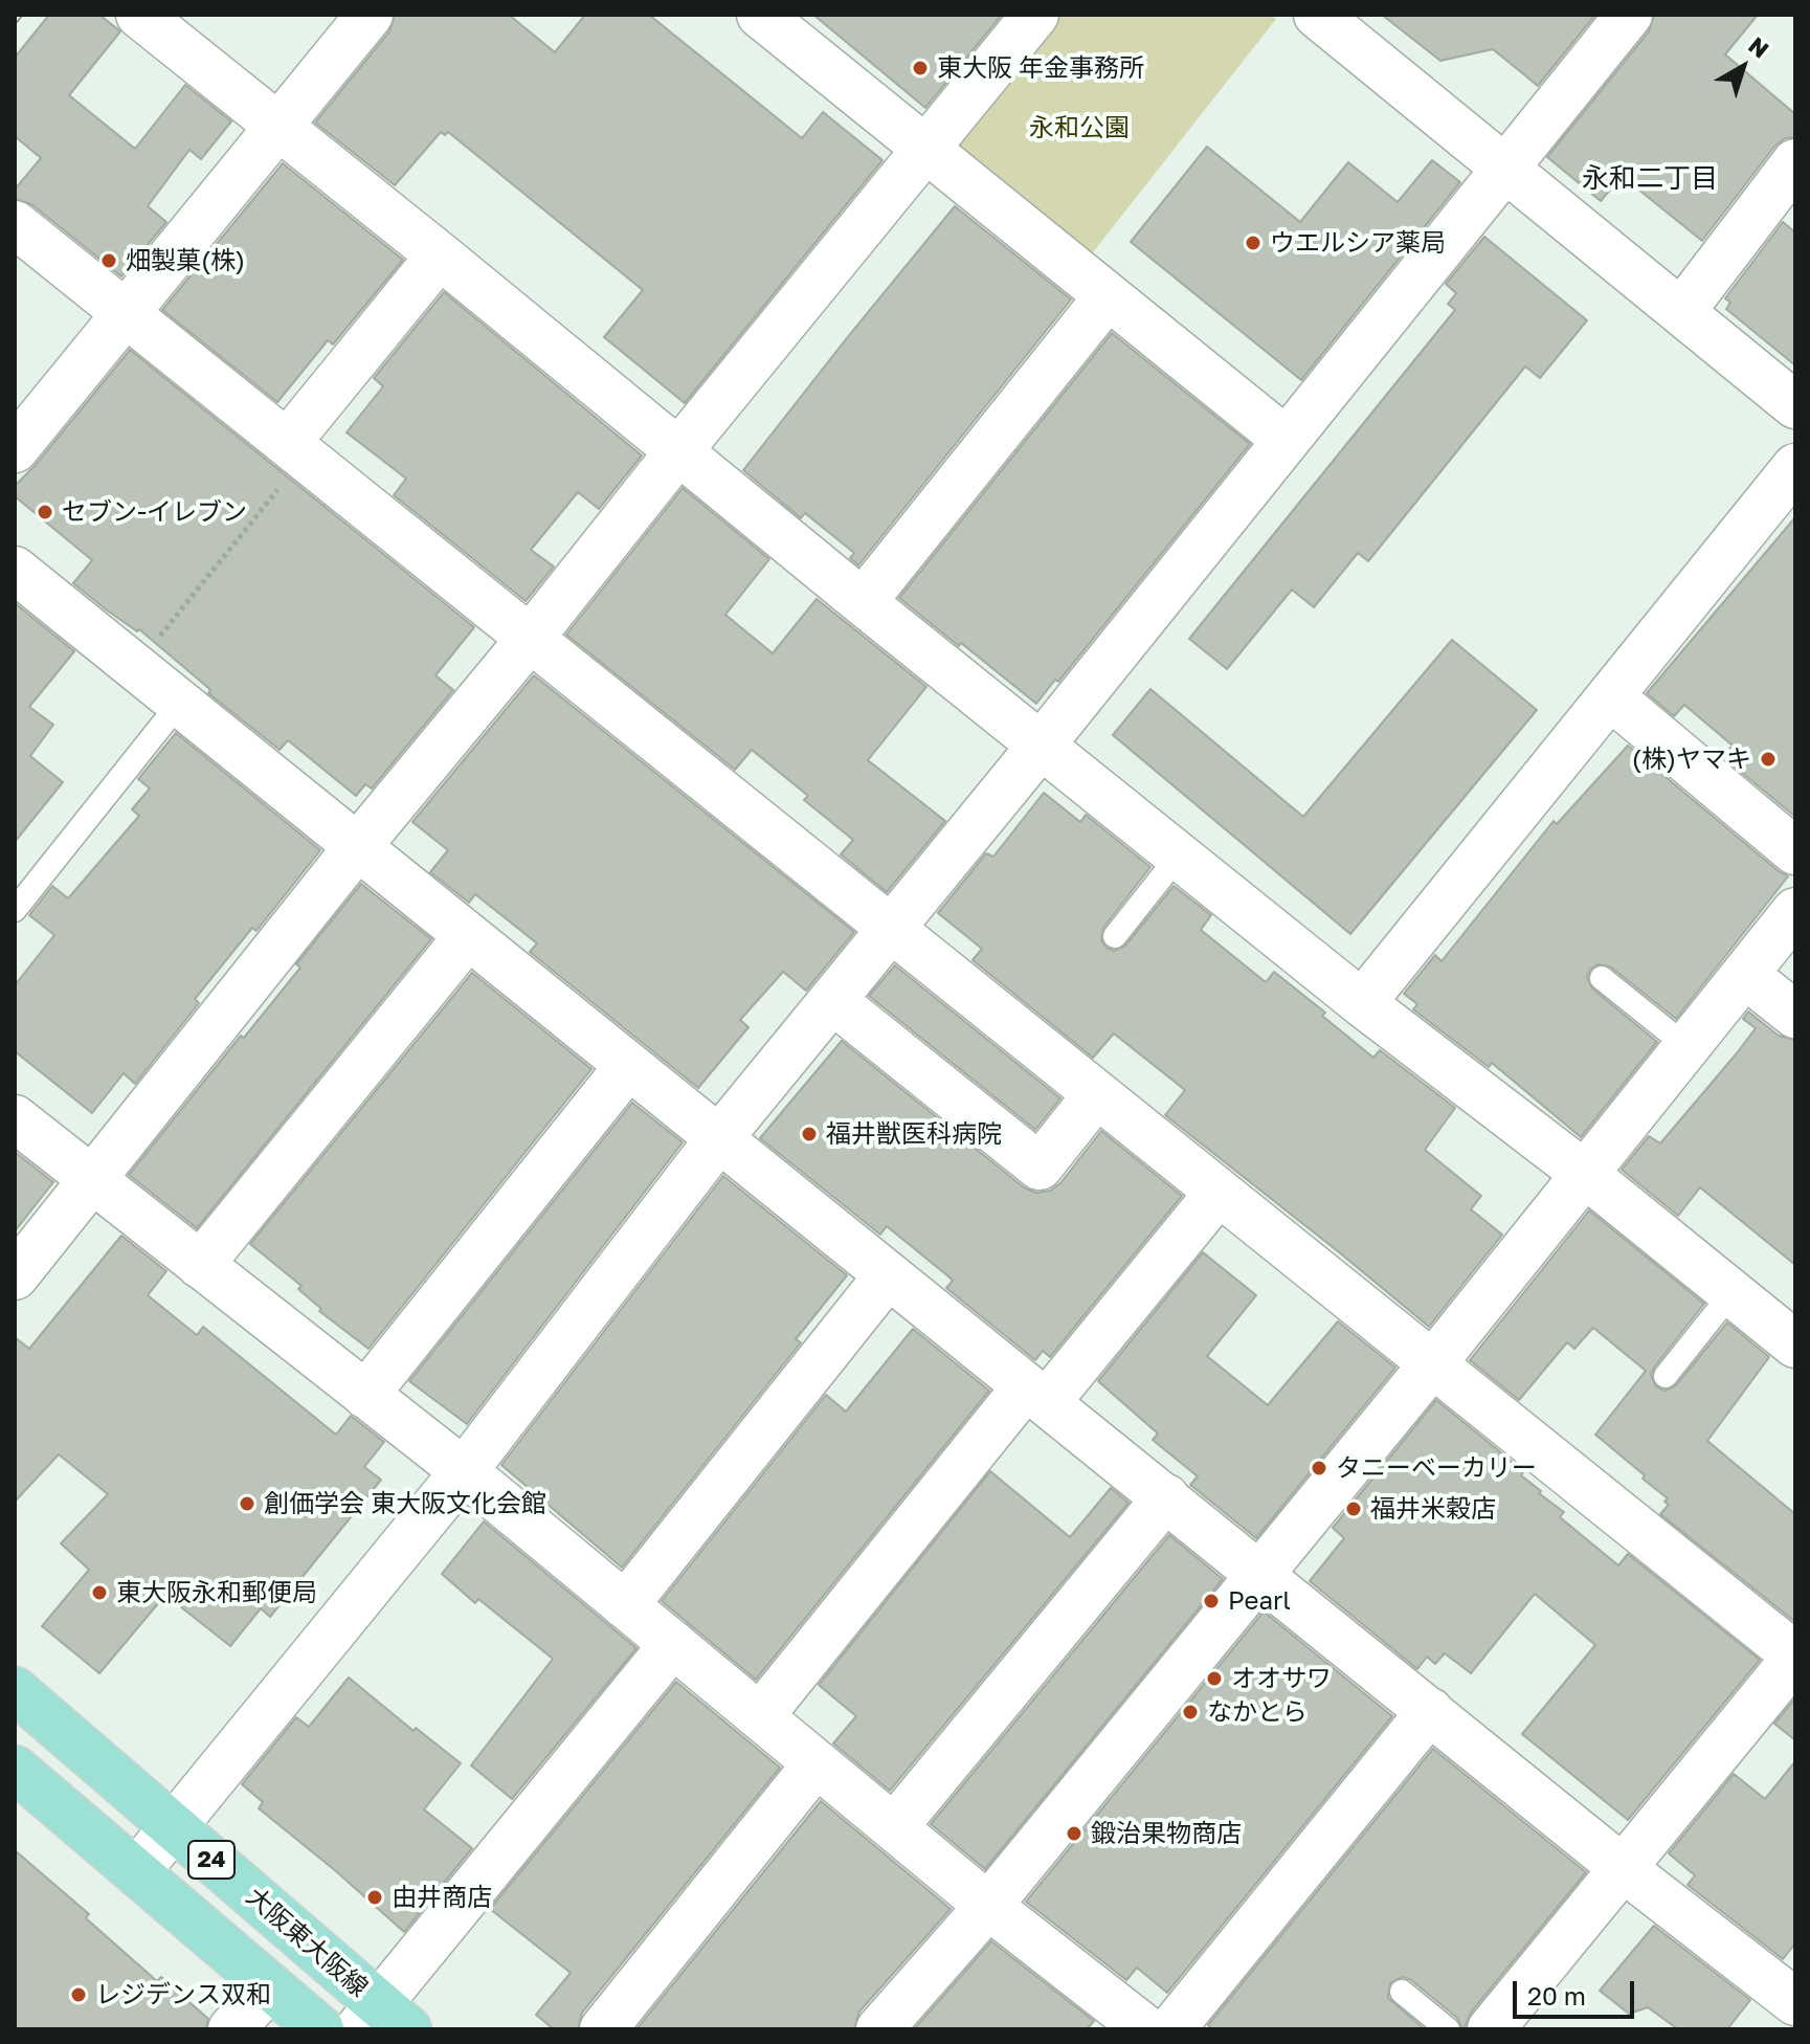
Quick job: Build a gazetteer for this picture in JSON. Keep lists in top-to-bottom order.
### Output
{
  "streets": {
    "main road": ["24", "大阪東大阪線"]
  },
  "districts": ["永和二丁目"],
  "parks": ["永和公園"],
  "places": [
    "東大阪 年金事務所",
    "ウエルシア薬局",
    "畑製菓(株)",
    "セブン-イレブン",
    "(株)ヤマキ",
    "福井獣医科病院",
    "タニーベーカリー",
    "創価学会 東大阪文化会館",
    "福井米穀店",
    "東大阪永和郵便局",
    "Pearl",
    "オオサワ",
    "なかとら",
    "鍛治果物商店",
    "由井商店",
    "レジデンス双和"
  ],
  "scale_bar": "20 m",
  "north": "top right"
}
